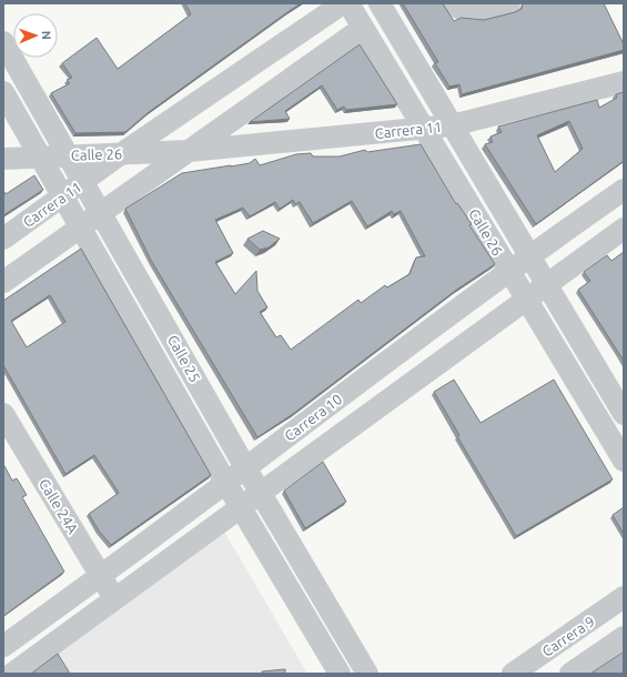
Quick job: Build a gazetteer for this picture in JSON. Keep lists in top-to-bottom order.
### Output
{
  "streets": {
    "street": [
      "Carrera 11",
      "Calle 26",
      "Calle 25",
      "Carrera 10",
      "Calle 24A",
      "Carrera 9"
    ]
  },
  "crossings": [
    ["Carrera 11", "Calle 26"],
    ["Carrera 11", "Calle 25"],
    ["Calle 26", "Calle 25"],
    ["Calle 26", "Carrera 10"],
    ["Calle 25", "Carrera 10"],
    ["Carrera 10", "Calle 24A"]
  ],
  "north": "right"
}
